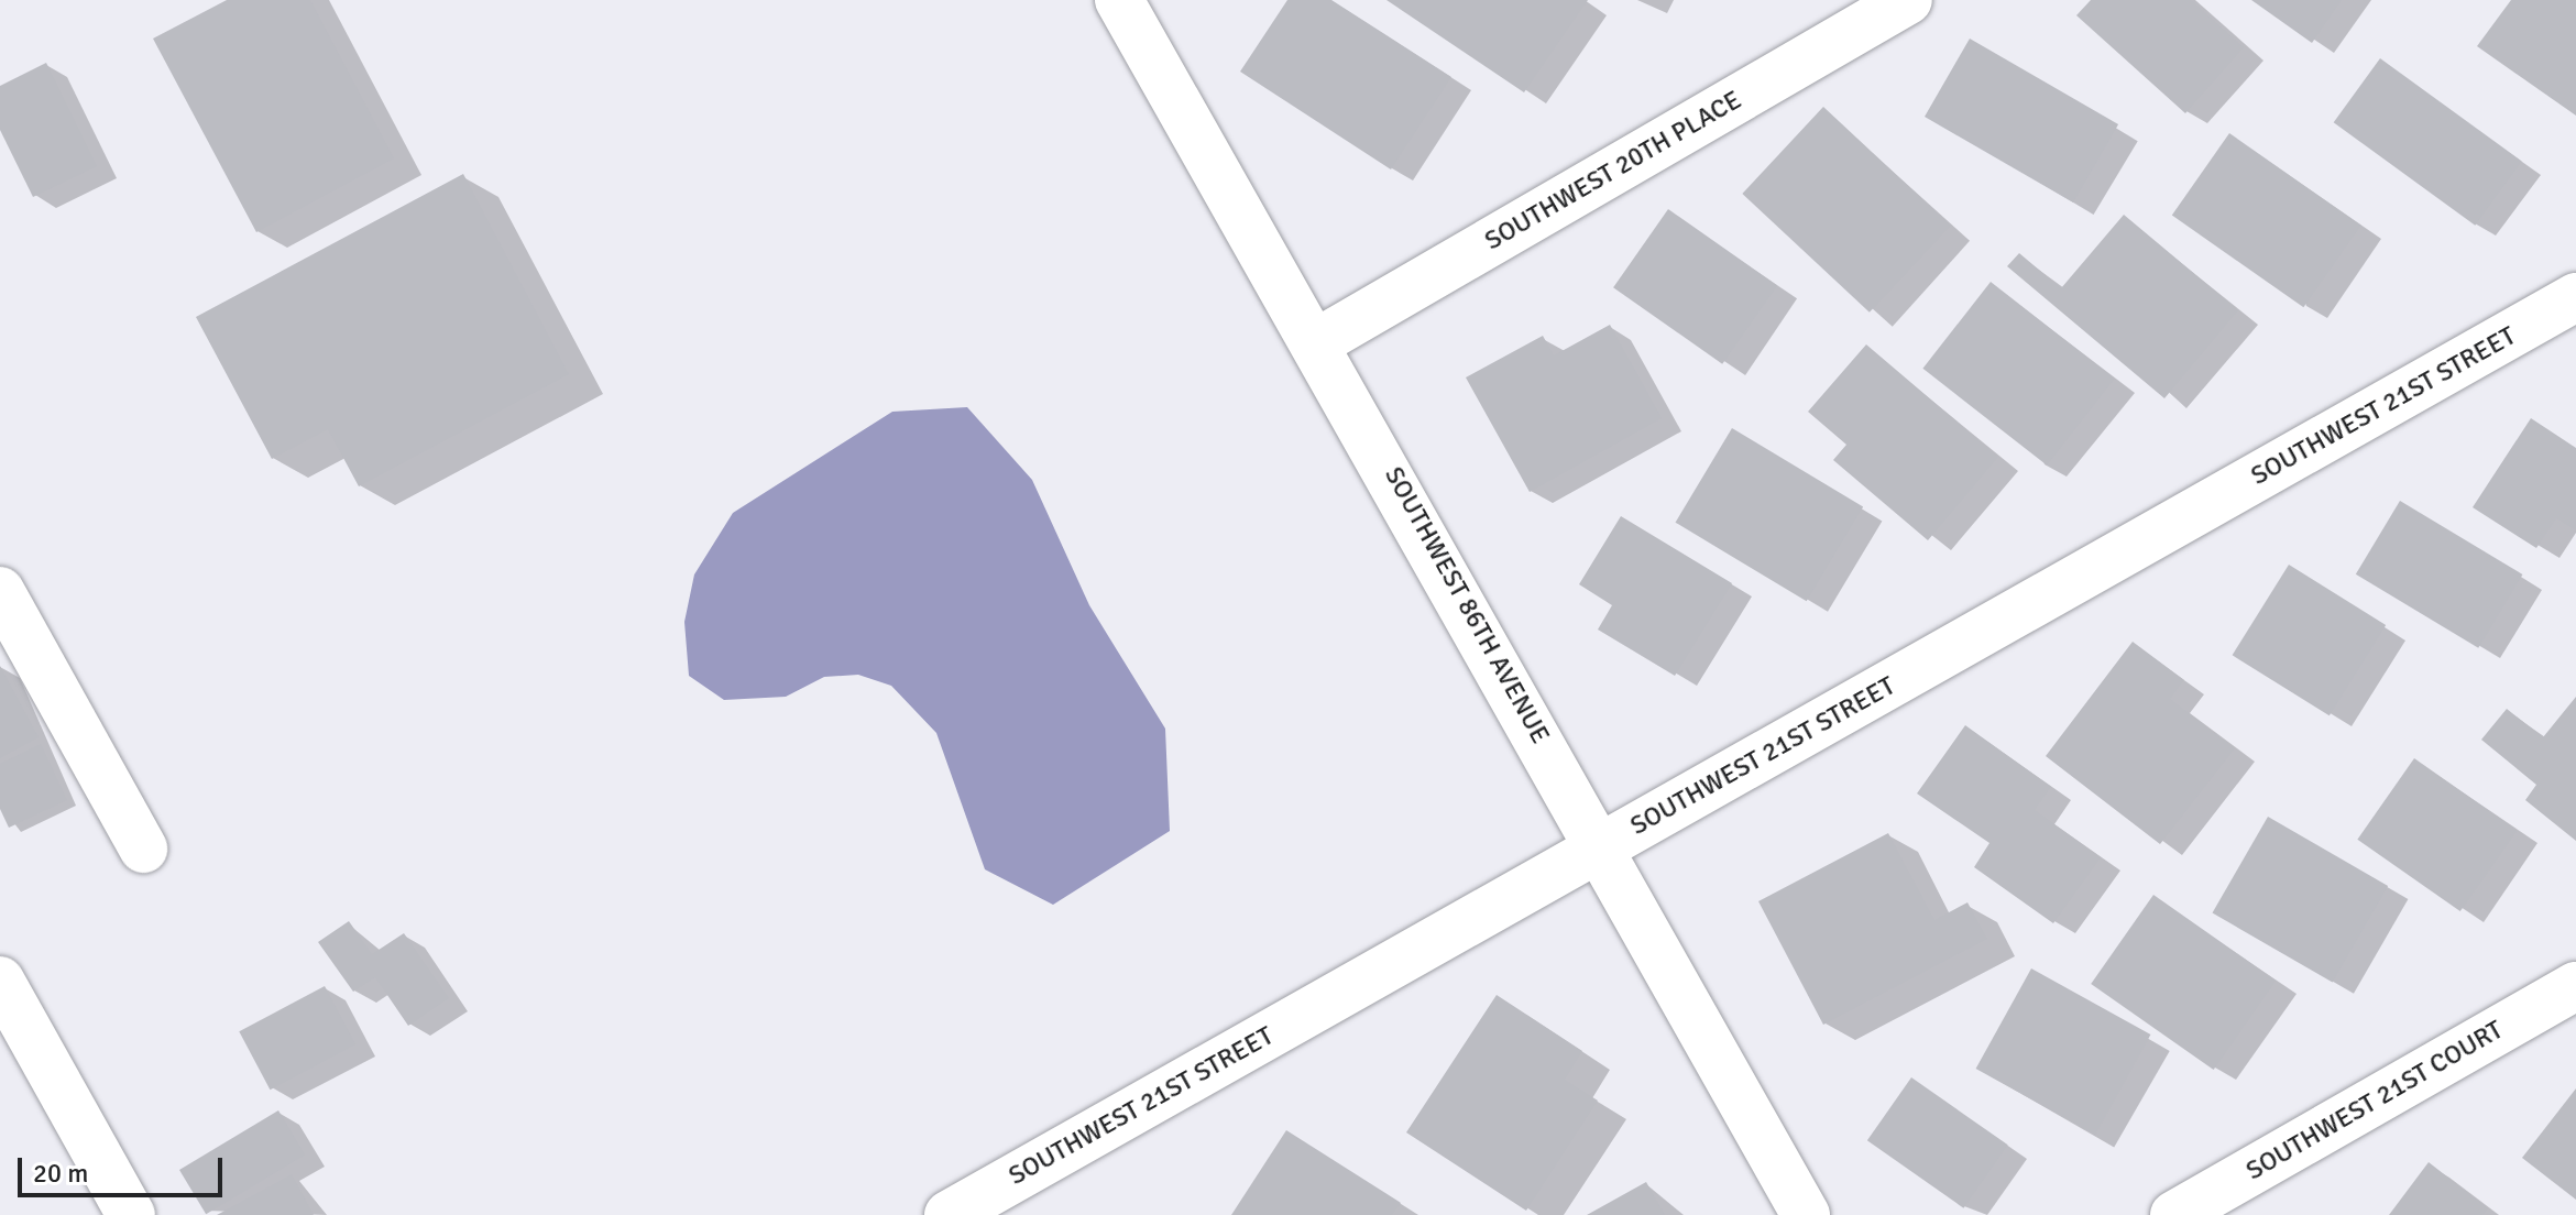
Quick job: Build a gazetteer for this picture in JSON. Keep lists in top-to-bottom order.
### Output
{
  "streets": {
    "street": [
      "SOUTHWEST 20TH PLACE",
      "SOUTHWEST 21ST STREET",
      "SOUTHWEST 86TH AVENUE",
      "SOUTHWEST 21ST COURT"
    ]
  },
  "crossings": [
    ["SOUTHWEST 20TH PLACE", "SOUTHWEST 86TH AVENUE"],
    ["SOUTHWEST 21ST STREET", "SOUTHWEST 86TH AVENUE"]
  ],
  "scale_bar": "20 m"
}
